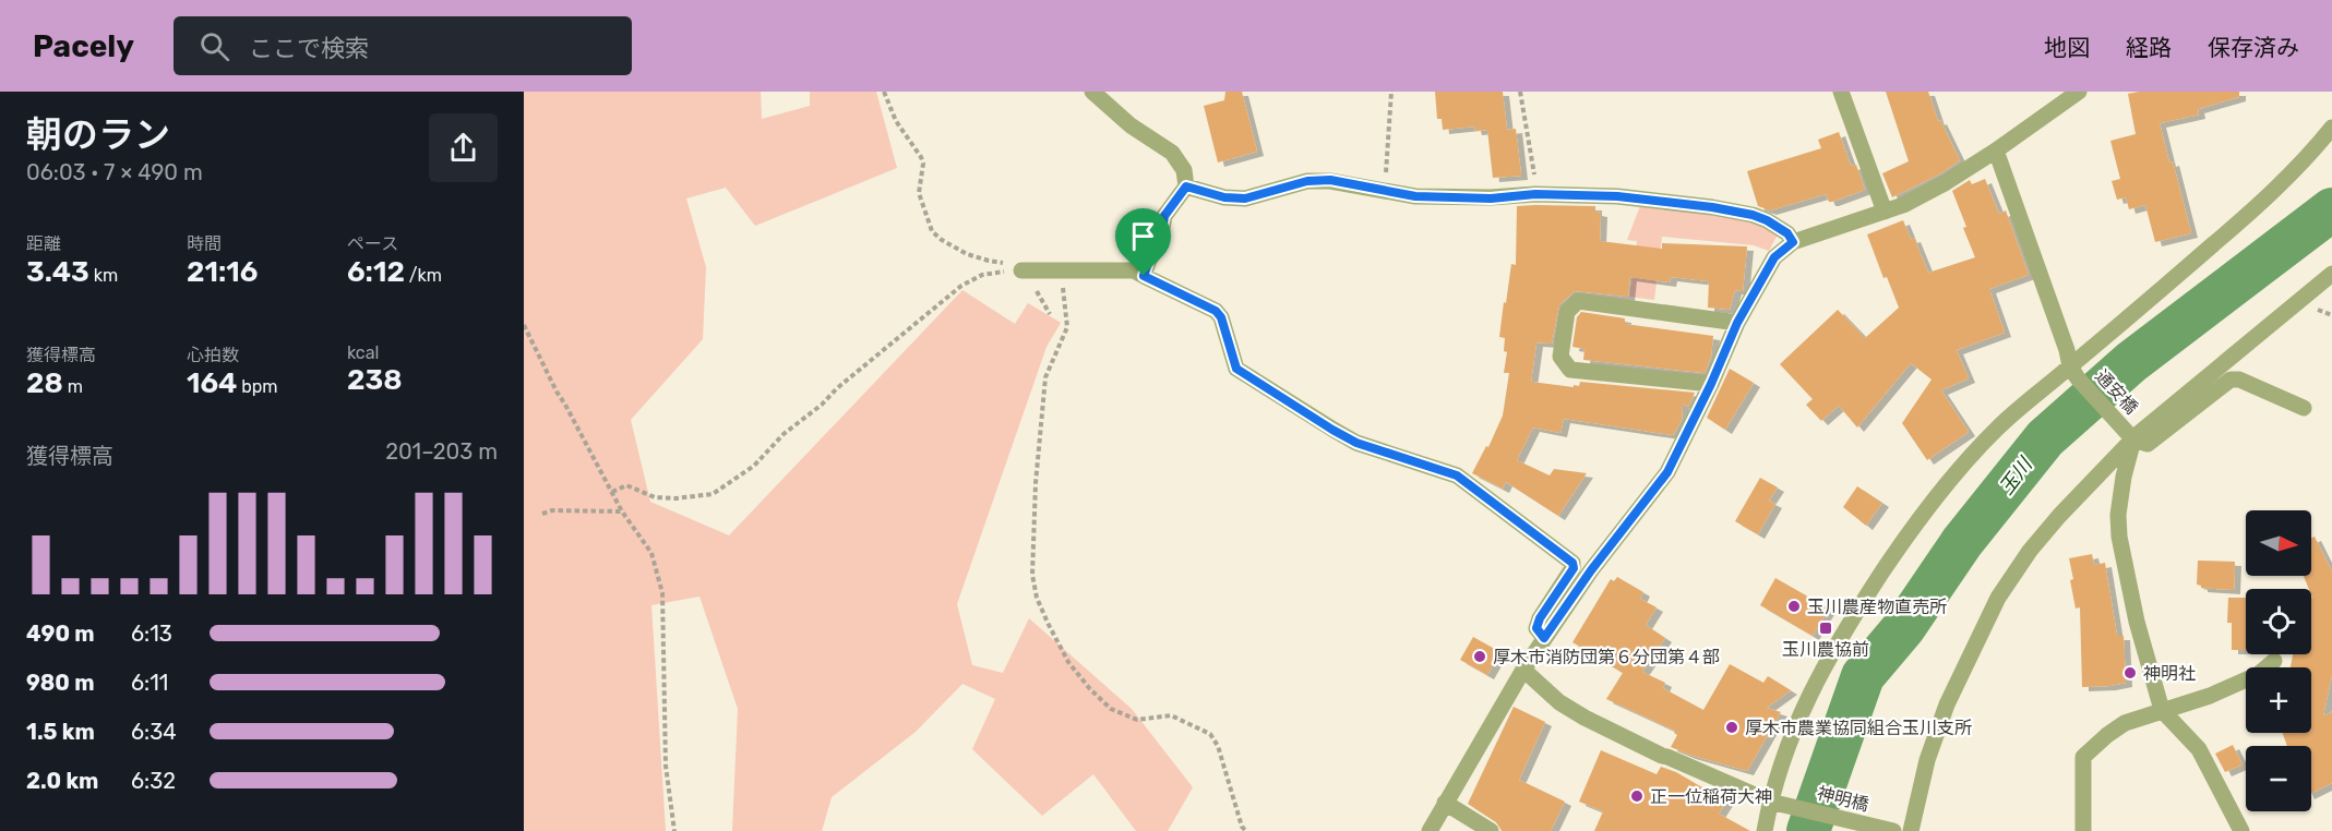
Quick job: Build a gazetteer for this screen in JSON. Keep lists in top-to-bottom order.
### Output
{
  "streets": {
    "street": ["通安橋", "神明橋"]
  },
  "water": ["玉川"],
  "places": {
    "other": [
      "玉川農産物直売所",
      "厚木市消防団第６分団第４部",
      "神明社",
      "厚木市農業協同組合玉川支所",
      "正一位稲荷大神"
    ],
    "transit": ["玉川農協前"]
  },
  "north": "right",
  "page": {
    "header": "Pacely",
    "search": "ここで検索",
    "nav": ["地図", "経路", "保存済み"],
    "heading": ["朝のラン", "06:03 · 7 × 490 m"],
    "stats": [
      ["距離", "3.43 km"],
      ["時間", "21:16"],
      ["ペース", "6:12 /km"],
      ["獲得標高", "28 m"],
      ["心拍数", "164 bpm"],
      ["kcal", "238"]
    ],
    "chart": ["獲得標高", "201–203 m"],
    "map_buttons": ["+", "−"],
    "list": [
      {
        "name": "490 m",
        "note": "6:13"
      },
      {
        "name": "980 m",
        "note": "6:11"
      },
      {
        "name": "1.5 km",
        "note": "6:34"
      },
      {
        "name": "2.0 km",
        "note": "6:32"
      }
    ]
  }
}
